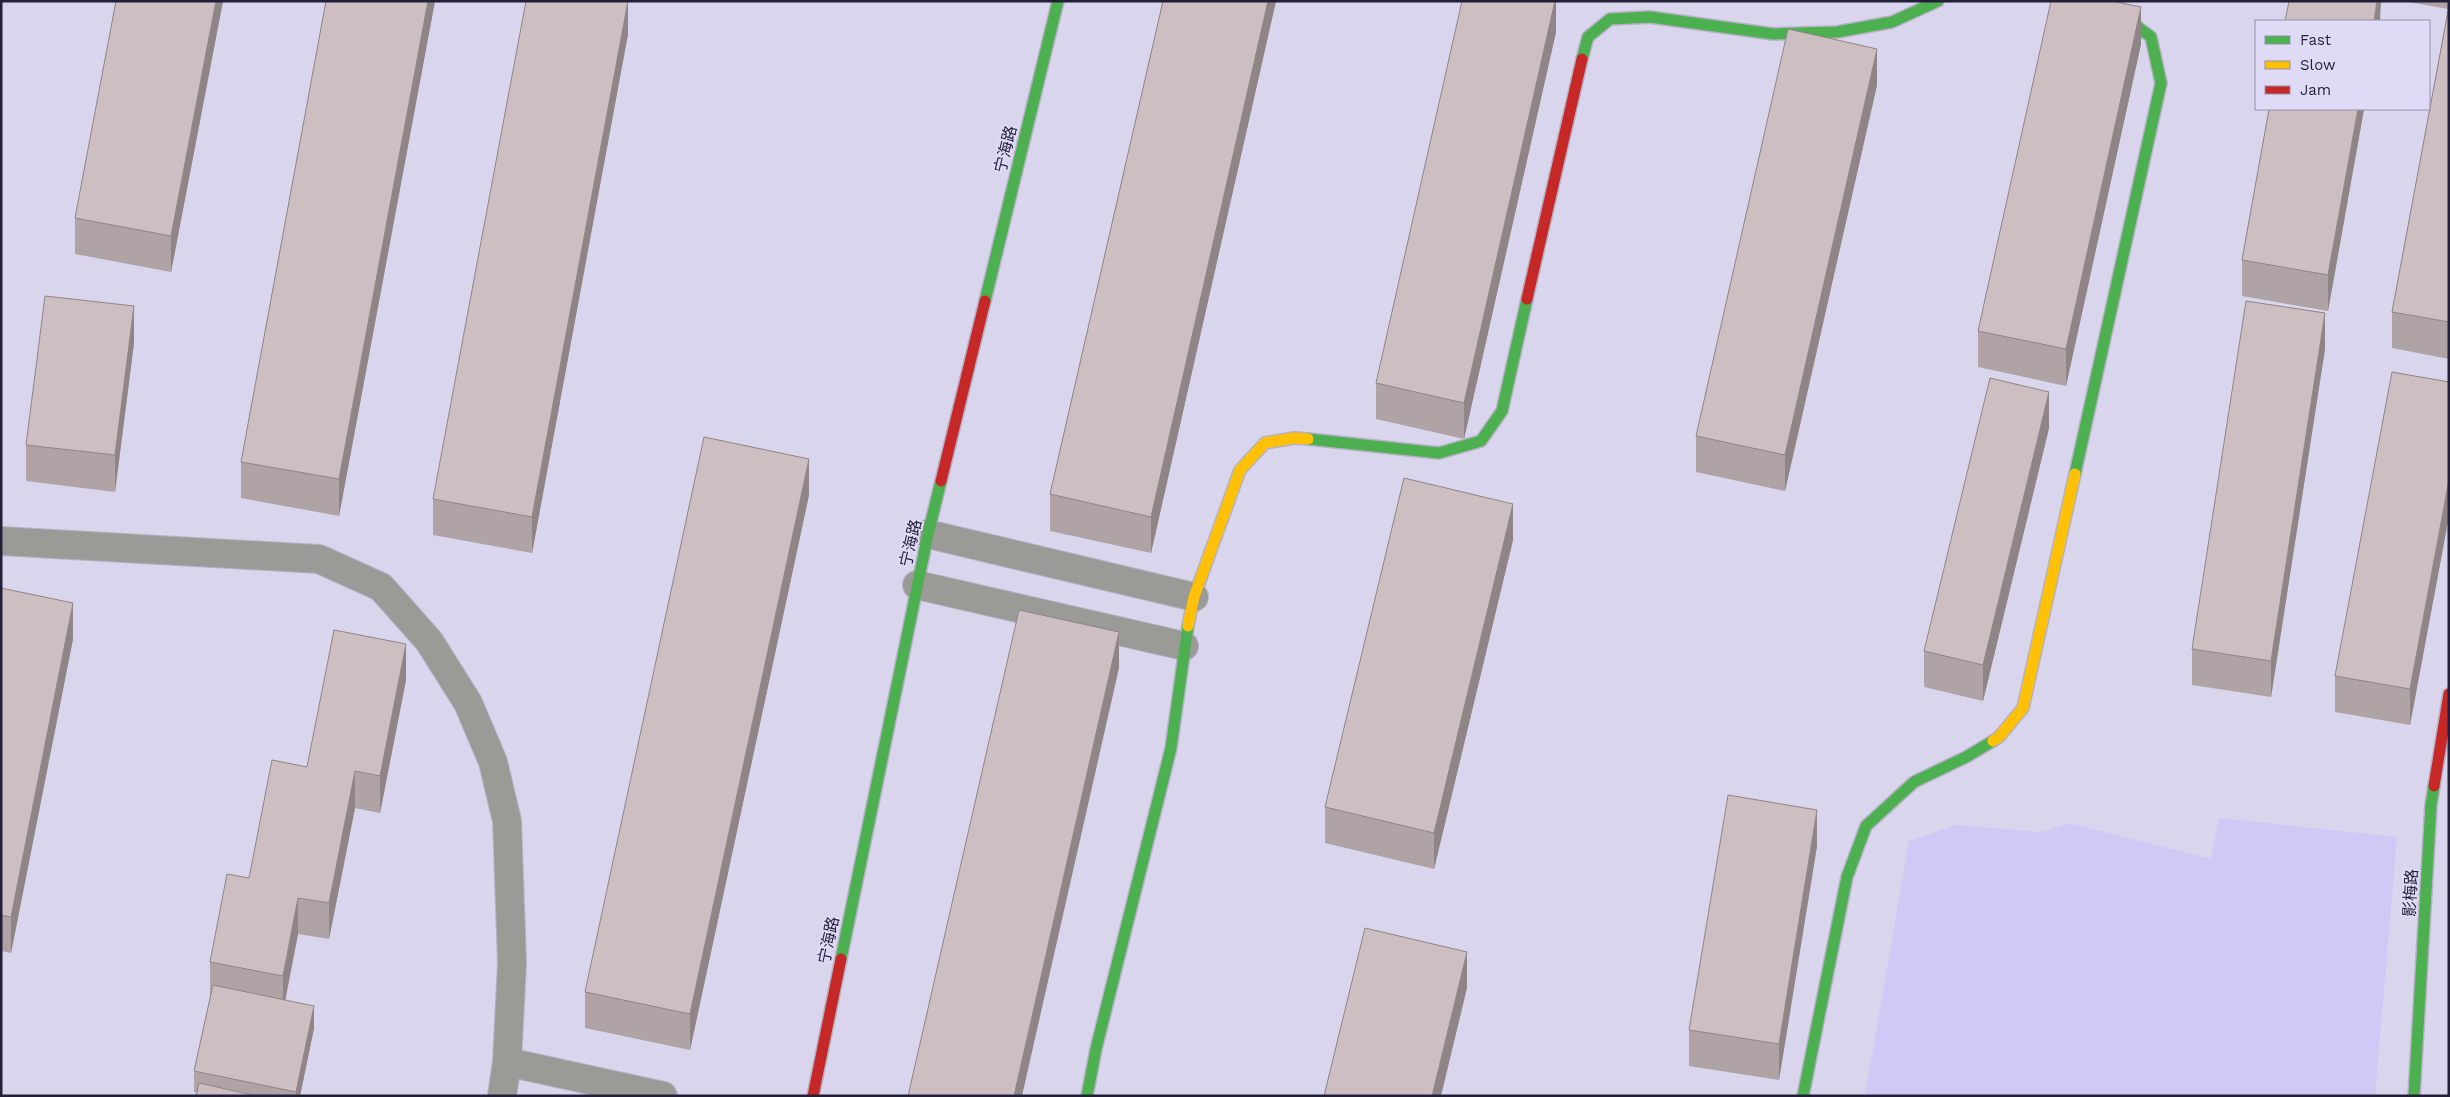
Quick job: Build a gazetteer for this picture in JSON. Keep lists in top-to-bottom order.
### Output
{
  "streets": {
    "street": ["宁海路", "影梅路"]
  },
  "legend": ["Fast", "Slow", "Jam"]
}
